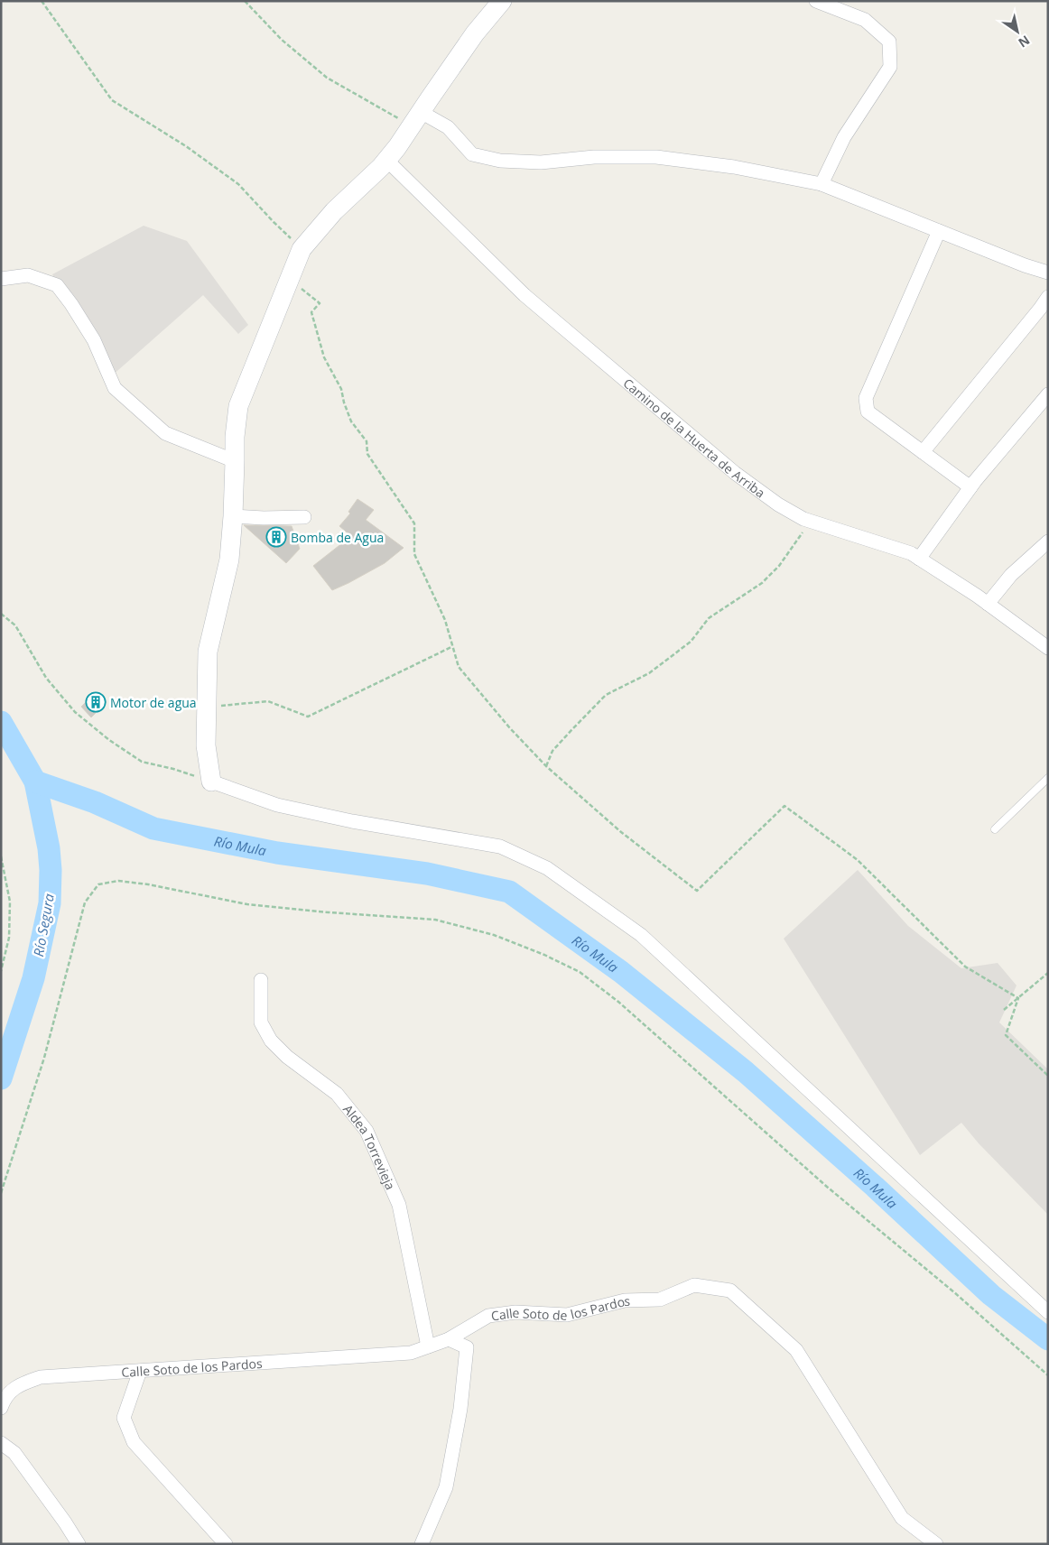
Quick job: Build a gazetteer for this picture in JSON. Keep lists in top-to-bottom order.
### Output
{
  "streets": {
    "street": ["Camino de la Huerta de Arriba", "Aldea Torrevieja", "Calle Soto de los Pardos"]
  },
  "crossings": [
    ["Aldea Torrevieja", "Calle Soto de los Pardos"]
  ],
  "water": ["Río Mula", "Río Segura"],
  "places": {
    "building": ["Bomba de Agua", "Motor de agua"]
  },
  "north": "bottom right"
}
